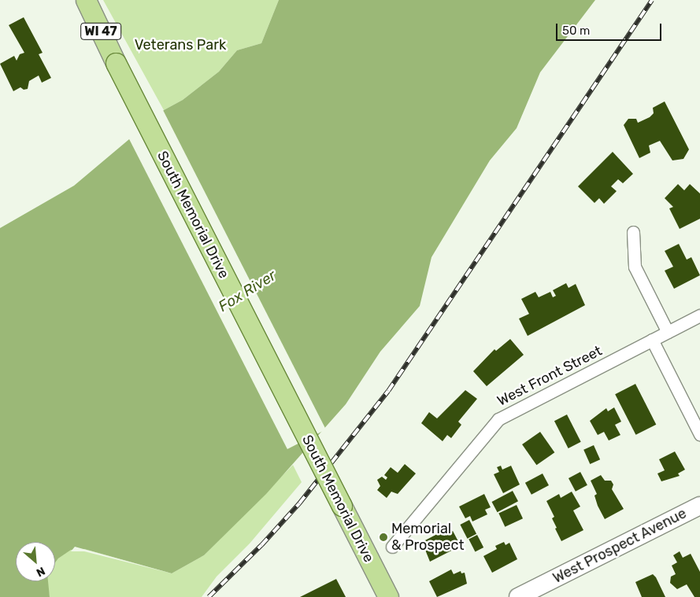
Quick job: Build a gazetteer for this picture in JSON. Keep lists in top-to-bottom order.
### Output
{
  "streets": {
    "main road": ["WI 47", "South Memorial Drive", "West Prospect Avenue"],
    "street": ["West Front Street"]
  },
  "water": ["Fox River"],
  "parks": ["Veterans Park"],
  "places": ["Memorial & Prospect"],
  "scale_bar": "50 m",
  "north": "bottom right"
}
